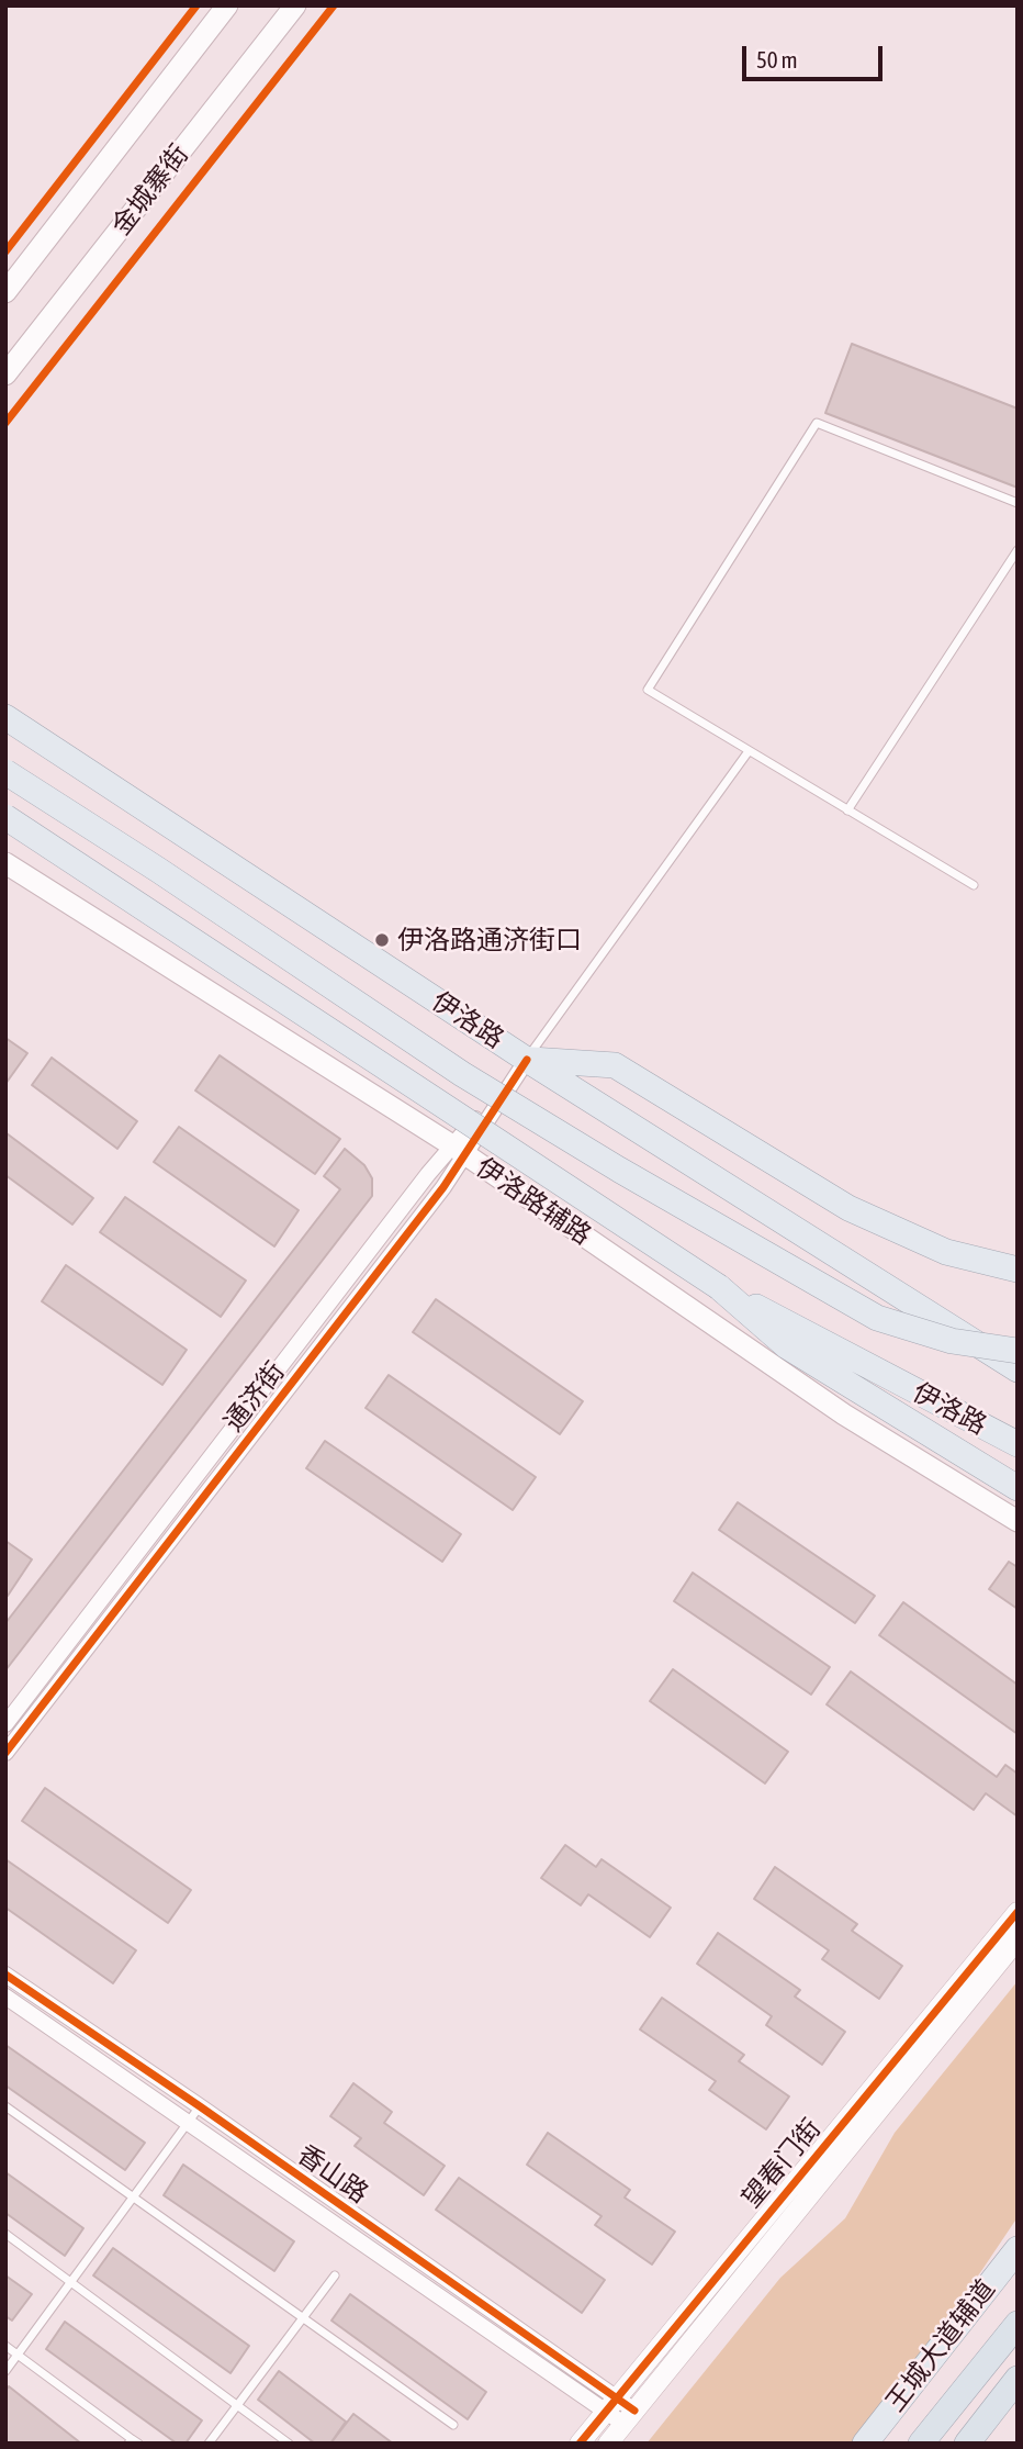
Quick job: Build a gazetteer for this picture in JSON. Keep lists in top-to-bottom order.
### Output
{
  "streets": {
    "main road": [
      "金城寨街",
      "伊洛路",
      "伊洛路辅路",
      "王城大道辅道"
    ],
    "street": ["通济街", "望春门街", "香山路"]
  },
  "crossings": [
    ["伊洛路", "通济街"],
    ["伊洛路辅路", "通济街"],
    ["望春门街", "香山路"]
  ],
  "places": ["伊洛路通济街口"],
  "scale_bar": "50 m"
}
